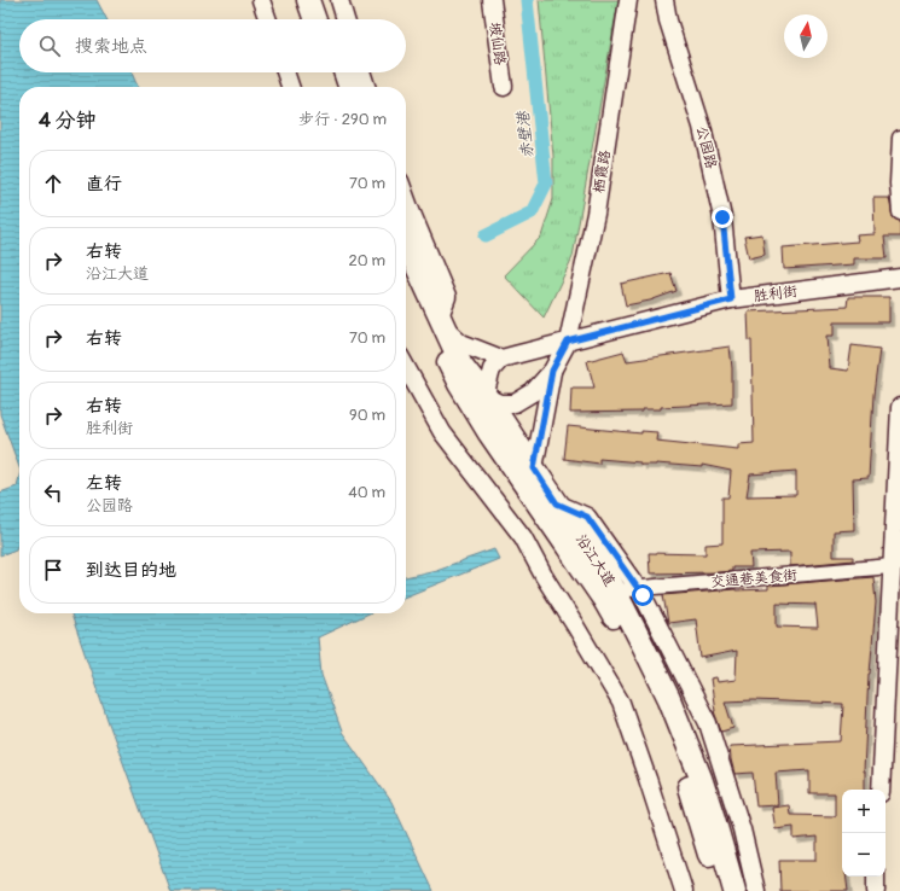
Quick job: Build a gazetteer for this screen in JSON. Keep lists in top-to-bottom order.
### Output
{
  "streets": {
    "main road": ["沿江大道"],
    "street": [
      "坡仙路",
      "公园路",
      "栖霞路",
      "胜利街",
      "交通巷美食街"
    ]
  },
  "crossings": [
    ["公园路", "胜利街"],
    ["栖霞路", "胜利街"],
    ["沿江大道", "交通巷美食街"]
  ],
  "water": ["赤壁港"],
  "north": "top",
  "page": {
    "search": "搜索地点",
    "heading": ["4 分钟", "步行 · 290 m"],
    "list": [
      ["直行", "70 m"],
      ["右转", "沿江大道", "20 m"],
      ["右转", "70 m"],
      ["右转", "胜利街", "90 m"],
      ["左转", "公园路", "40 m"],
      "到达目的地"
    ],
    "map_buttons": ["+", "−"]
  }
}
